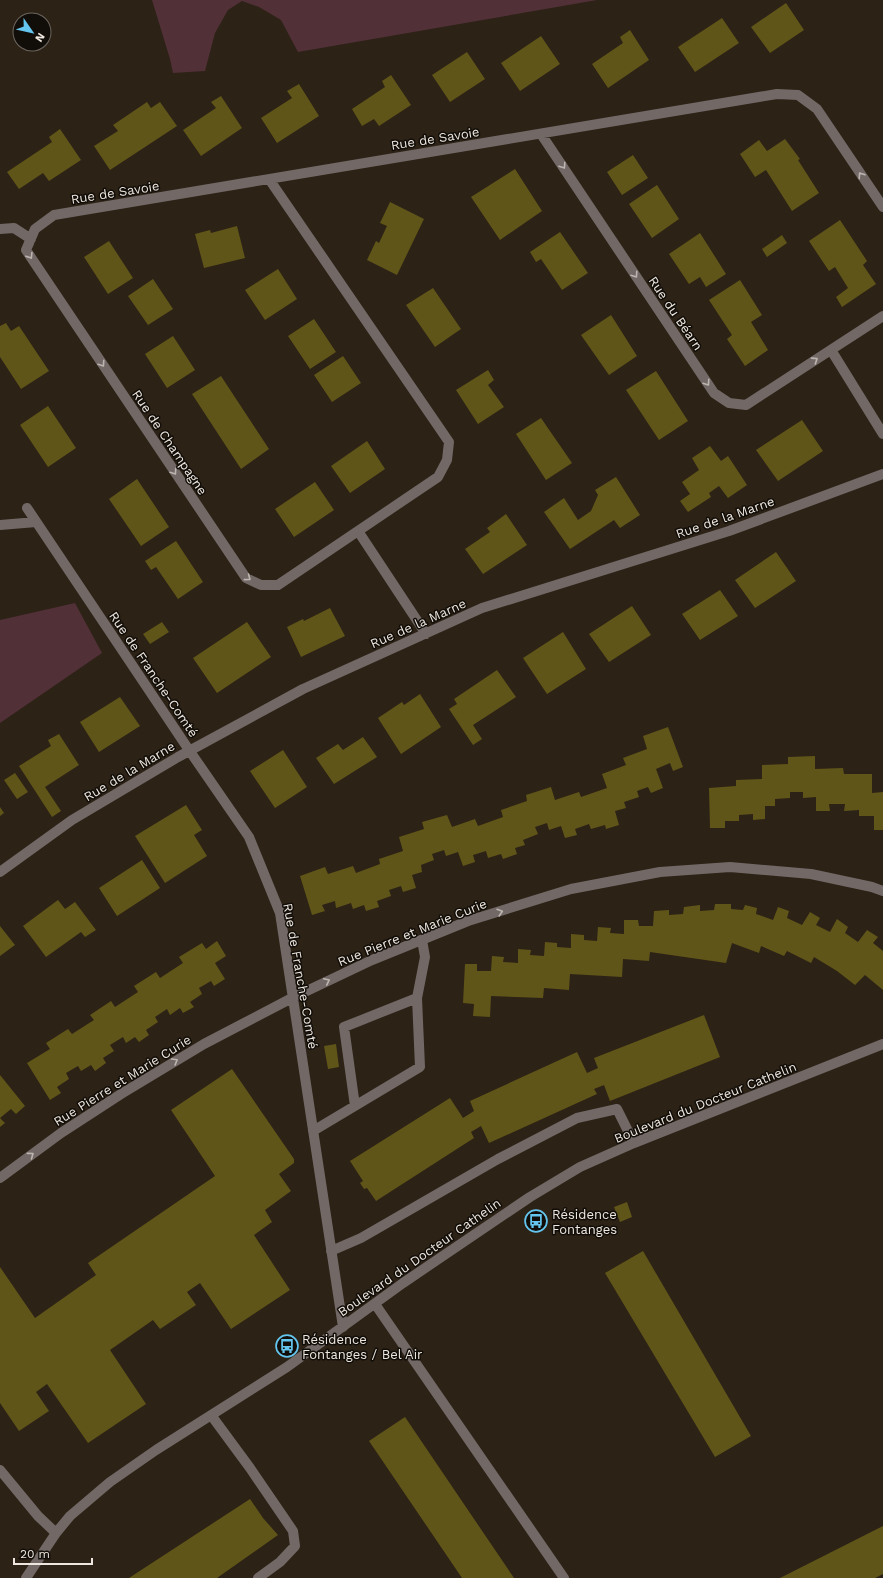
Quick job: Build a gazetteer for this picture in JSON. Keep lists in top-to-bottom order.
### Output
{
  "streets": {
    "street": [
      "Rue de Savoie",
      "Rue du Béarn",
      "Rue de Champagne",
      "Rue de la Marne",
      "Rue de Franche-Comté",
      "Rue Pierre et Marie Curie",
      "Boulevard du Docteur Cathelin"
    ]
  },
  "crossings": [
    ["Rue de Savoie", "Rue du Béarn"],
    ["Rue de Savoie", "Rue de Champagne"],
    ["Rue de la Marne", "Rue de Franche-Comté"],
    ["Rue de Franche-Comté", "Rue Pierre et Marie Curie"],
    ["Rue de Franche-Comté", "Boulevard du Docteur Cathelin"]
  ],
  "one_way": [
    "Rue de Savoie",
    "Rue du Béarn",
    "Rue de Champagne",
    "Rue Pierre et Marie Curie"
  ],
  "places": {
    "bus stop": ["Résidence Fontanges", "Résidence Fontanges / Bel Air"]
  },
  "scale_bar": "20 m",
  "north": "bottom right"
}
